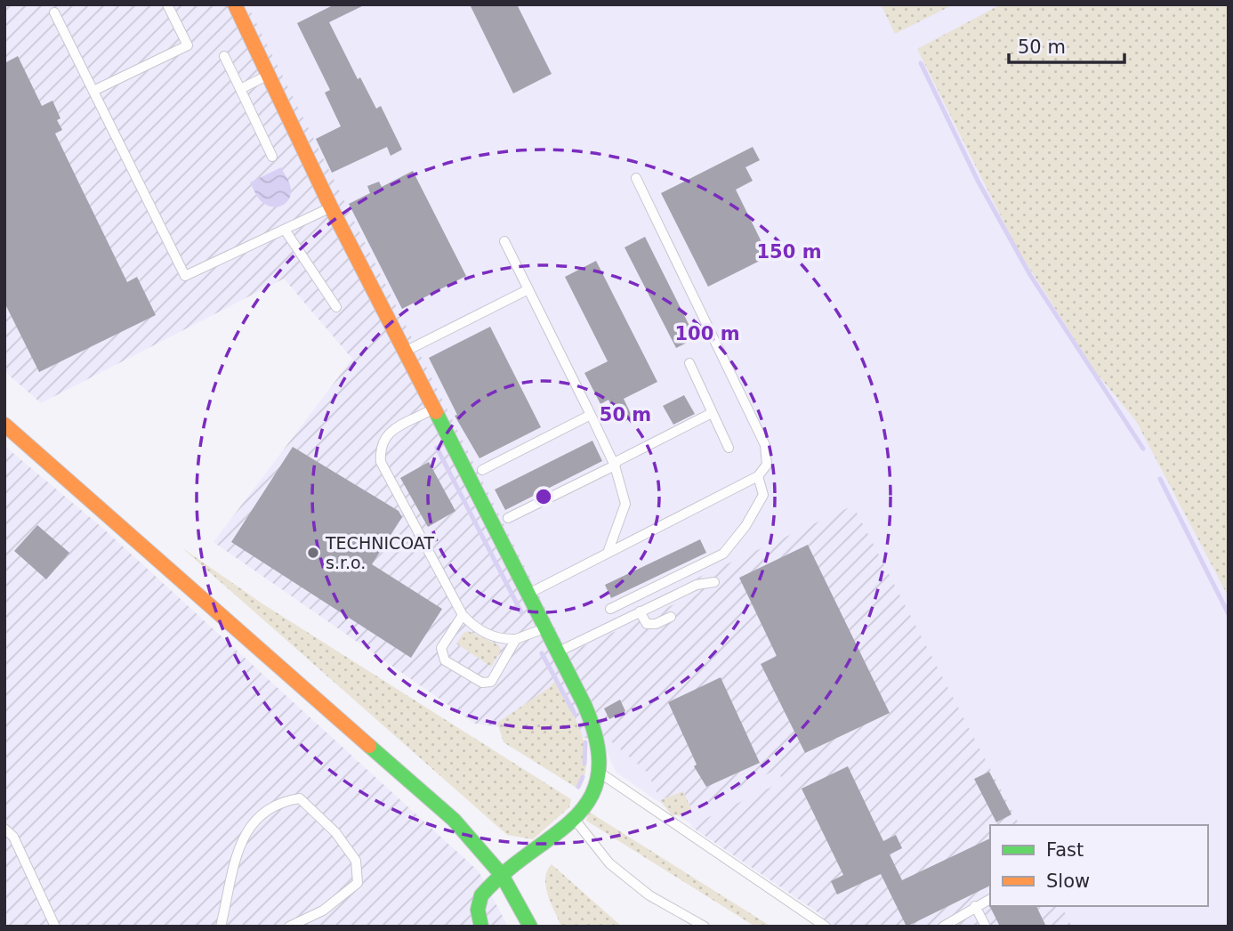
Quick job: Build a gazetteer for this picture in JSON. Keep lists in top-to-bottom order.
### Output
{
  "places": ["TECHNICOAT s.r.o."],
  "legend": ["Fast", "Slow"],
  "scale_bar": "50 m",
  "rings": ["150 m", "100 m", "50 m"]
}
